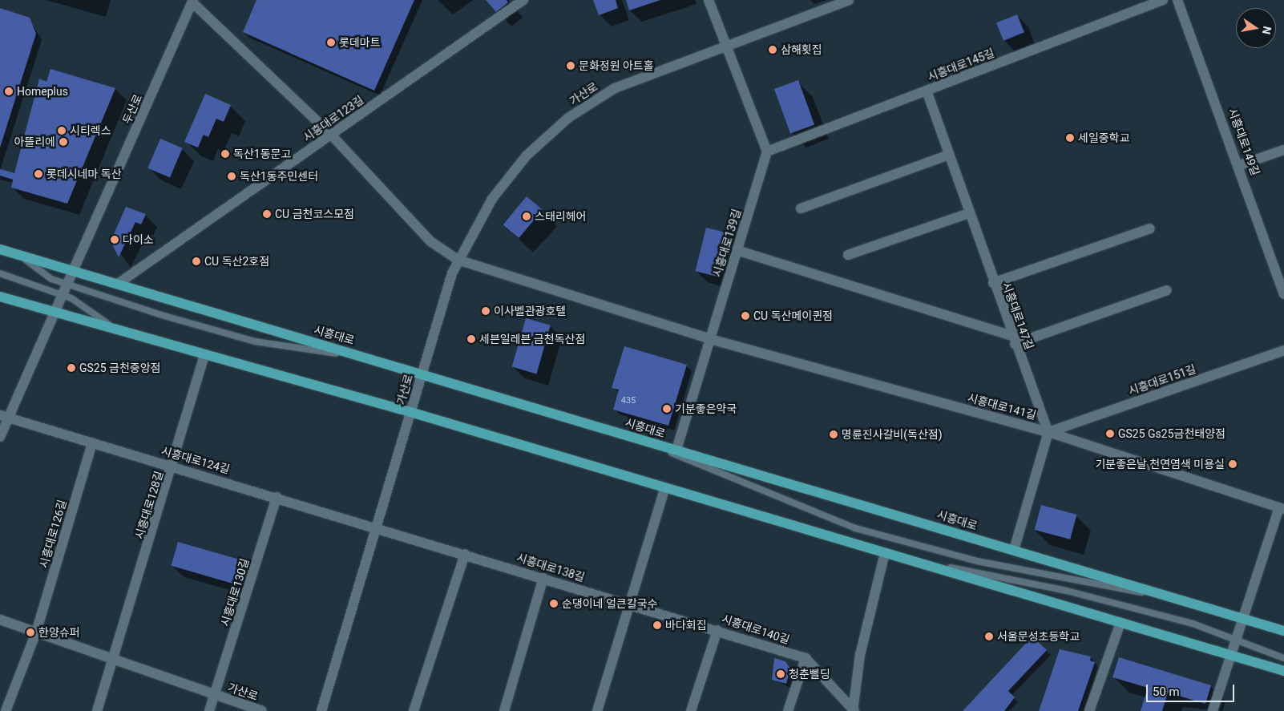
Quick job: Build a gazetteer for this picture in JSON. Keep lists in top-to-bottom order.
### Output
{
  "streets": {
    "main road": ["시흥대로"],
    "street": [
      "시흥대로145길",
      "가산로",
      "두산로",
      "시흥대로123길",
      "시흥대로149길",
      "시흥대로139길",
      "시흥대로147길",
      "시흥대로151길",
      "시흥대로141길",
      "시흥대로124길",
      "시흥대로128길",
      "시흥대로126길",
      "시흥대로138길",
      "시흥대로130길",
      "시흥대로140길"
    ]
  },
  "crossings": [
    ["시흥대로145길", "시흥대로139길"],
    ["시흥대로145길", "시흥대로147길"],
    ["가산로", "시흥대로"],
    ["가산로", "시흥대로124길"],
    ["가산로", "시흥대로130길"],
    ["두산로", "시흥대로123길"],
    ["두산로", "시흥대로"],
    ["두산로", "시흥대로124길"],
    ["시흥대로123길", "시흥대로"],
    ["시흥대로139길", "시흥대로"],
    ["시흥대로139길", "시흥대로141길"],
    ["시흥대로147길", "시흥대로151길"],
    ["시흥대로147길", "시흥대로141길"],
    ["시흥대로151길", "시흥대로141길"],
    ["시흥대로124길", "시흥대로128길"],
    ["시흥대로124길", "시흥대로126길"],
    ["시흥대로124길", "시흥대로130길"],
    ["시흥대로138길", "시흥대로140길"]
  ],
  "places": [
    "롯데마트",
    "삼해횟집",
    "문화정원 아트홀",
    "Homeplus",
    "시티렉스",
    "세일중학교",
    "아뜰리에",
    "독산1동문고",
    "롯데시네마 독산",
    "독산1동주민센터",
    "CU 금천코스모점",
    "스태리헤어",
    "다이소",
    "CU 독산2호점",
    "이사벨관광호텔",
    "CU 독산메이퀸점",
    "세븐일레븐 금천독산점",
    "GS25 금천중앙점",
    "기분좋은약국",
    "GS25 Gs25금천태양점",
    "명륜진사갈비(독산점)",
    "기분좋은날 천연염색 미용실",
    "순댕이네 얼큰칼국수",
    "바다회집",
    "한양슈퍼",
    "서울문성초등학교",
    "청춘삘딩"
  ],
  "house_numbers": ["435"],
  "scale_bar": "50 m",
  "north": "right"
}
